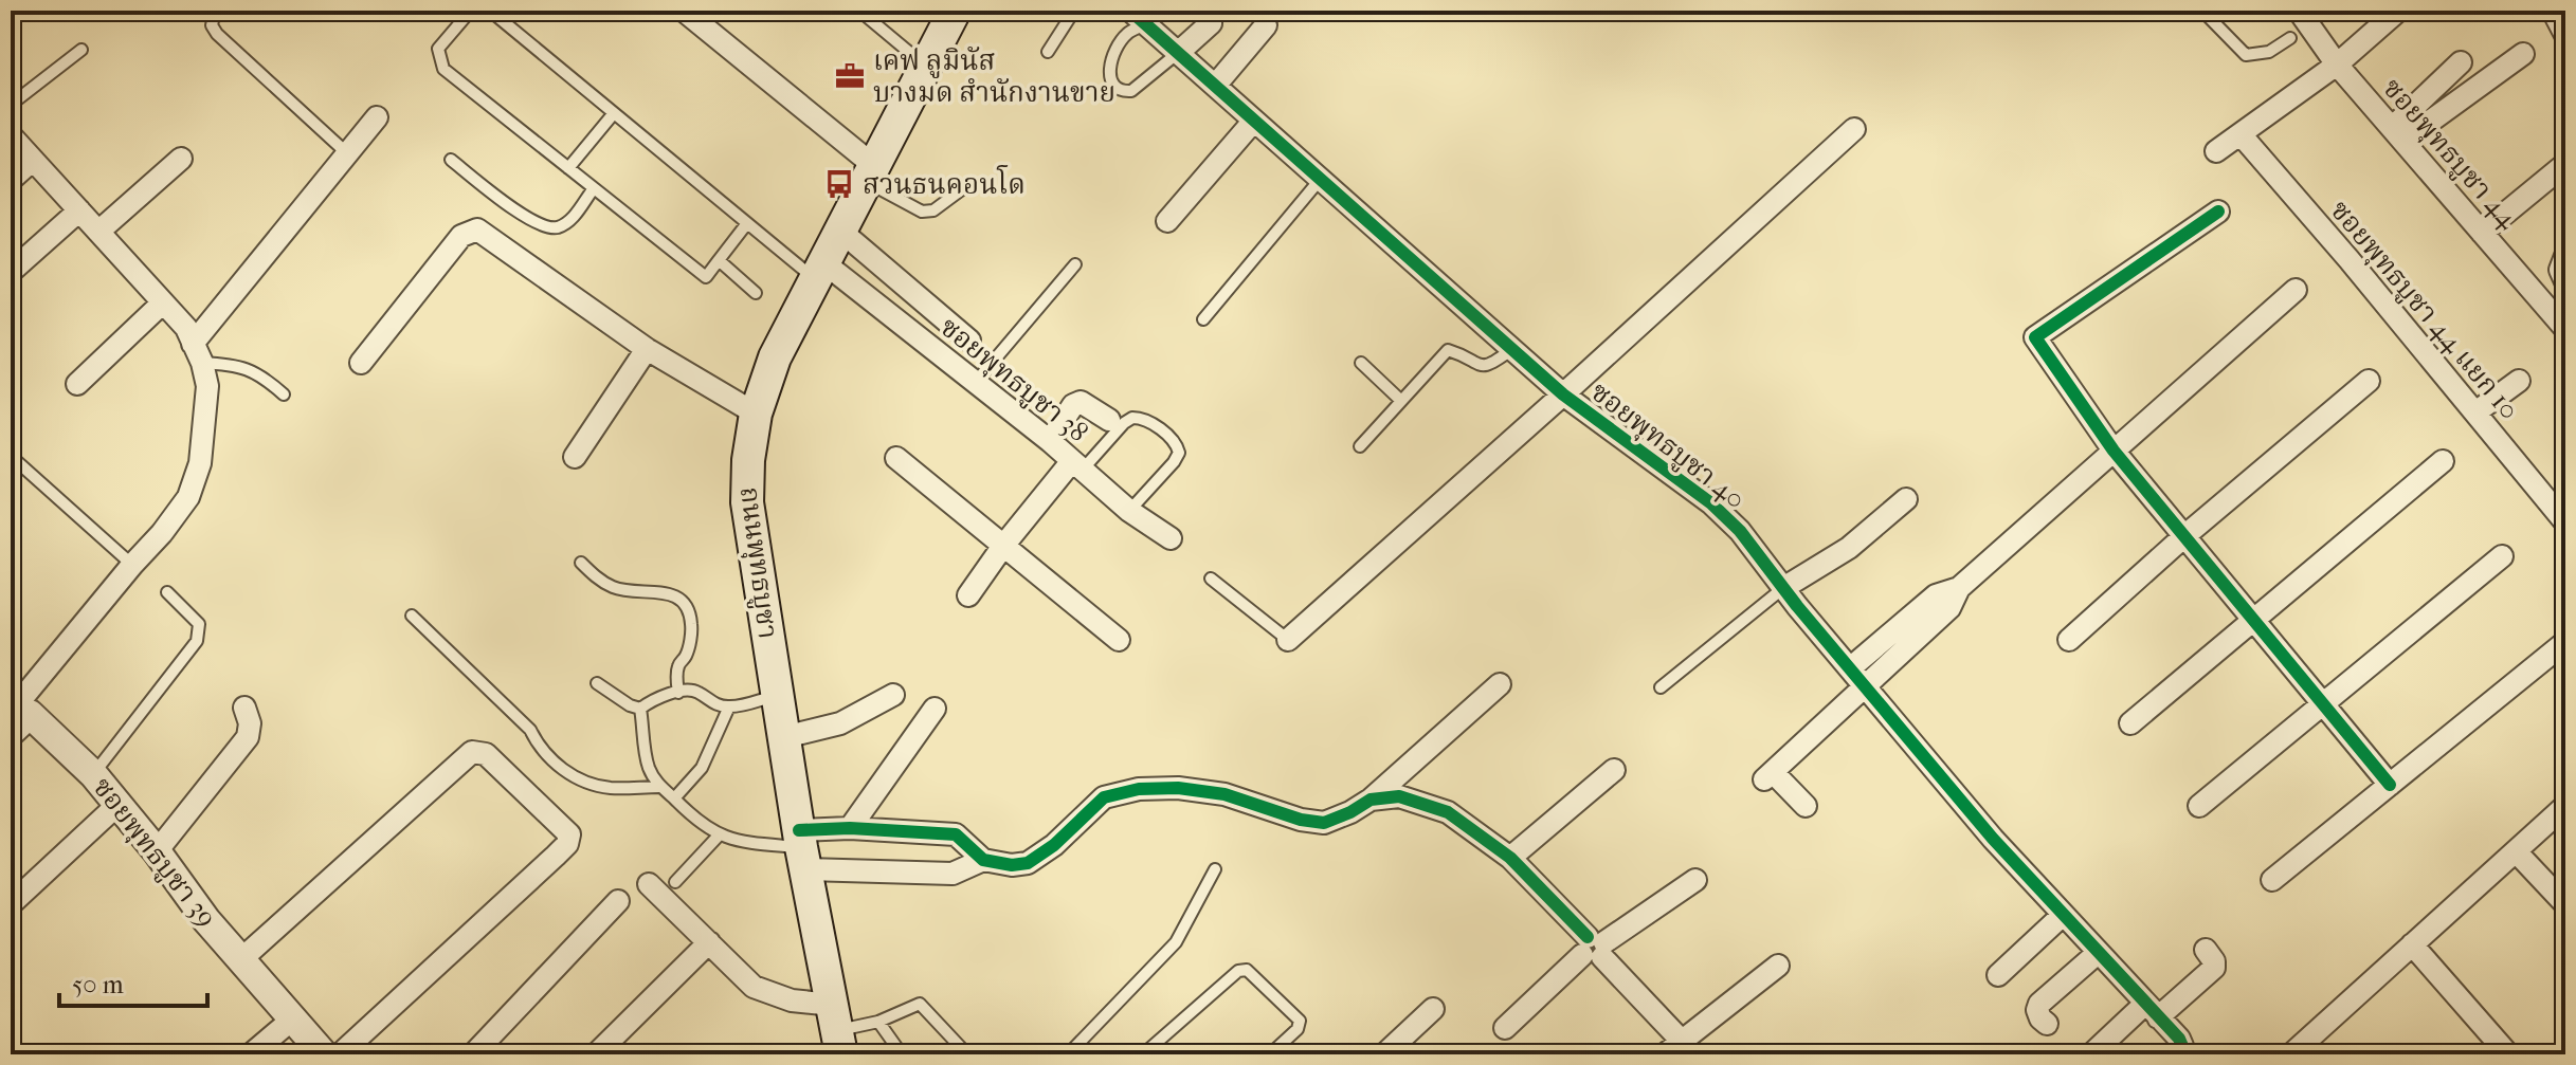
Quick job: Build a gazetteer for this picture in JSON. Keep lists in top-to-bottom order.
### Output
{
  "streets": {
    "main road": ["ถนนพุทธบูชา"],
    "street": [
      "ซอยพุทธบูชา 44",
      "ซอยพุทธบูชา 44 แยก 10",
      "ซอยพุทธบูชา 38",
      "ซอยพุทธบูชา 40",
      "ซอยพุทธบูชา 39"
    ]
  },
  "crossings": [
    ["ซอยพุทธบูชา 38", "ถนนพุทธบูชา"]
  ],
  "places": {
    "office": ["เคฟ ลูมินัส บางมด สำนักงานขาย"],
    "bus stop": ["สวนธนคอนโด"]
  },
  "scale_bar": "50 m"
}
